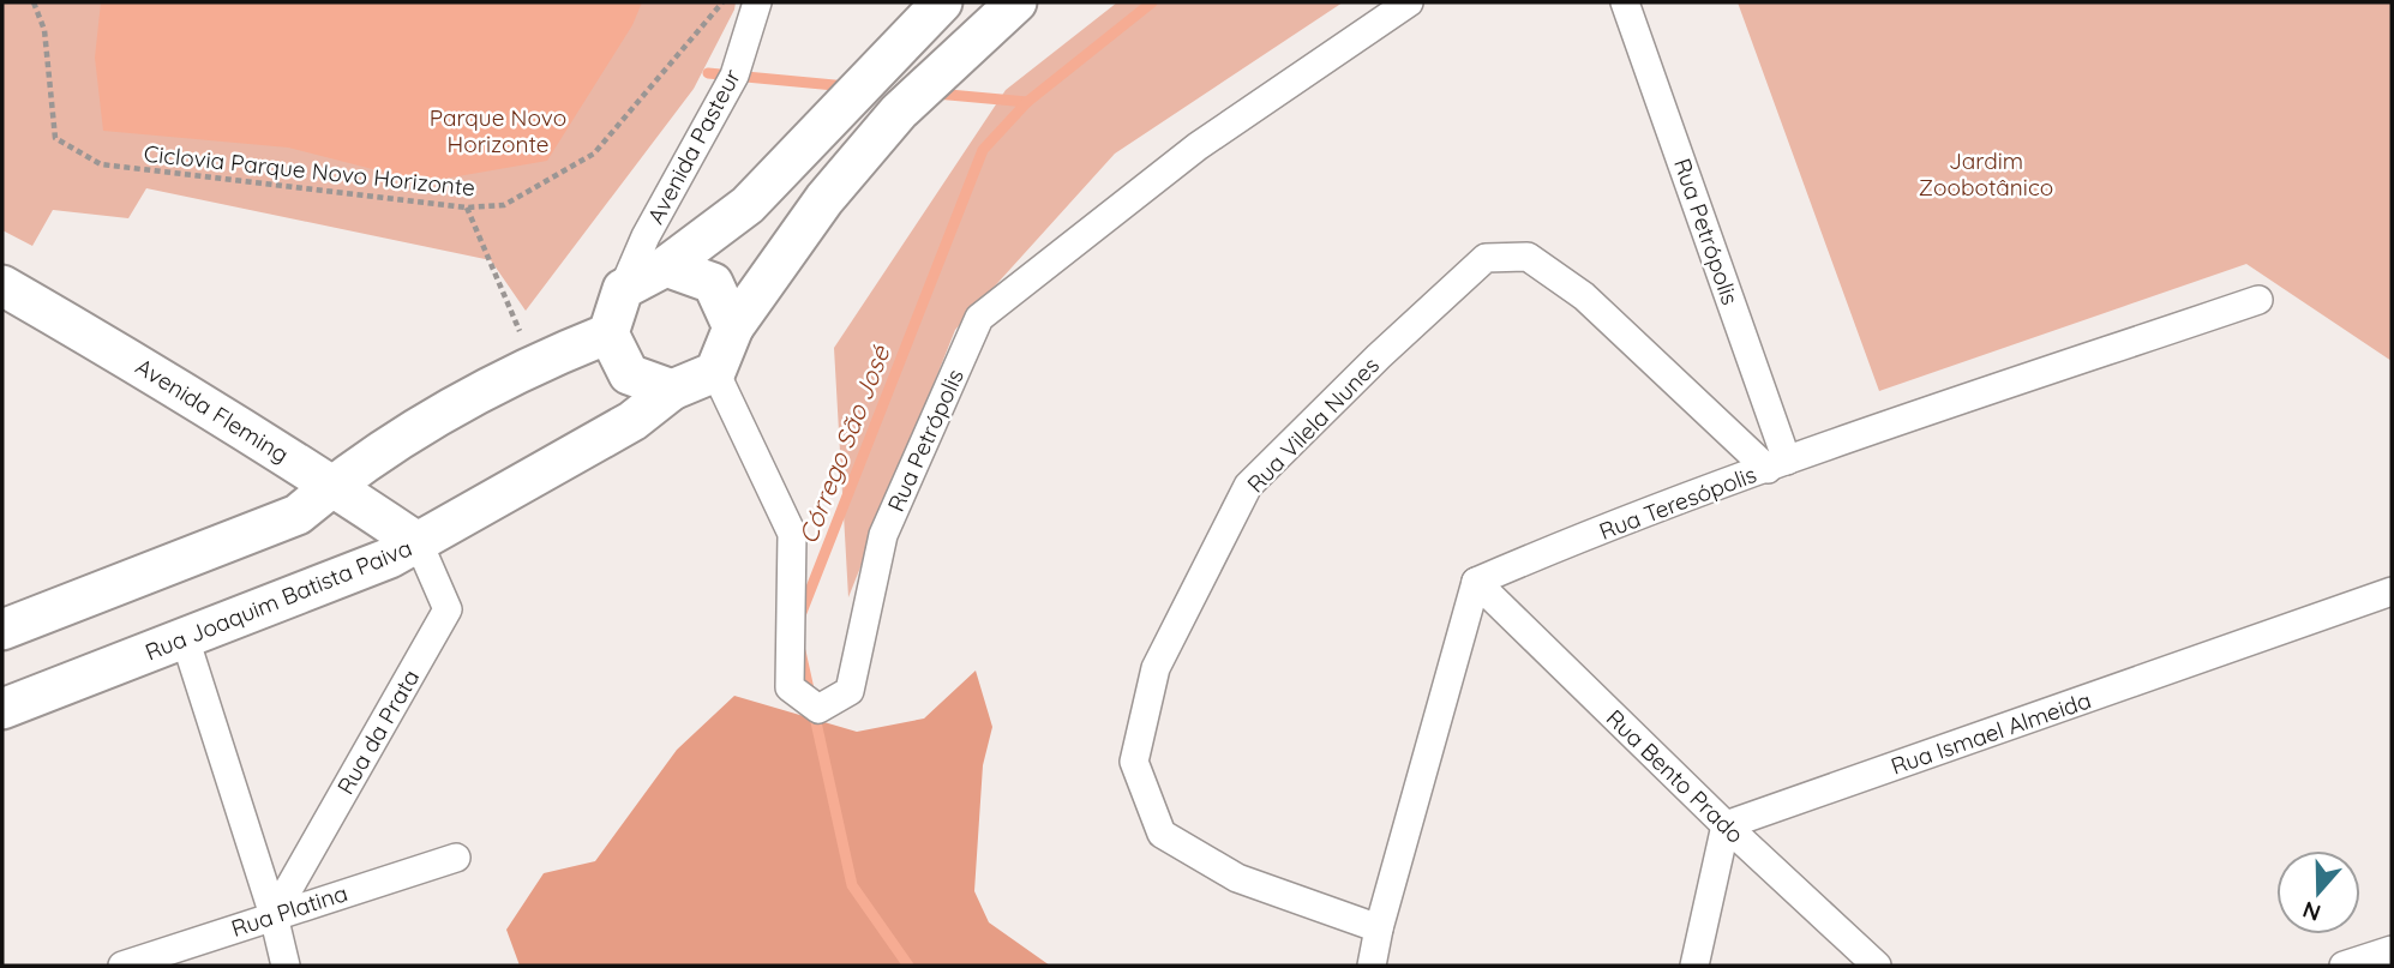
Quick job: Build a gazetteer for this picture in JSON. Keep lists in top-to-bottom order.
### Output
{
  "streets": {
    "main road": ["Avenida Fleming", "Rua Joaquim Batista Paiva"],
    "street": [
      "Avenida Pasteur",
      "Rua Petrópolis",
      "Rua Vilela Nunes",
      "Rua Teresópolis",
      "Rua da Prata",
      "Rua Ismael Almeida",
      "Rua Bento Prado",
      "Rua Platina"
    ],
    "path": ["Ciclovia Parque Novo Horizonte"]
  },
  "crossings": [
    ["Avenida Pasteur", "Rua Petrópolis"],
    ["Avenida Pasteur", "Rua Joaquim Batista Paiva"],
    ["Rua Petrópolis", "Rua Vilela Nunes"],
    ["Rua Petrópolis", "Rua Teresópolis"],
    ["Rua Petrópolis", "Rua Joaquim Batista Paiva"],
    ["Avenida Fleming", "Rua Joaquim Batista Paiva"],
    ["Avenida Fleming", "Rua da Prata"],
    ["Rua Vilela Nunes", "Rua Teresópolis"],
    ["Rua Teresópolis", "Rua Bento Prado"],
    ["Rua Joaquim Batista Paiva", "Rua da Prata"],
    ["Rua da Prata", "Rua Platina"],
    ["Rua Ismael Almeida", "Rua Bento Prado"]
  ],
  "water": ["Córrego São José"],
  "parks": ["Parque Novo Horizonte", "Jardim Zoobotânico"],
  "north": "bottom"
}
